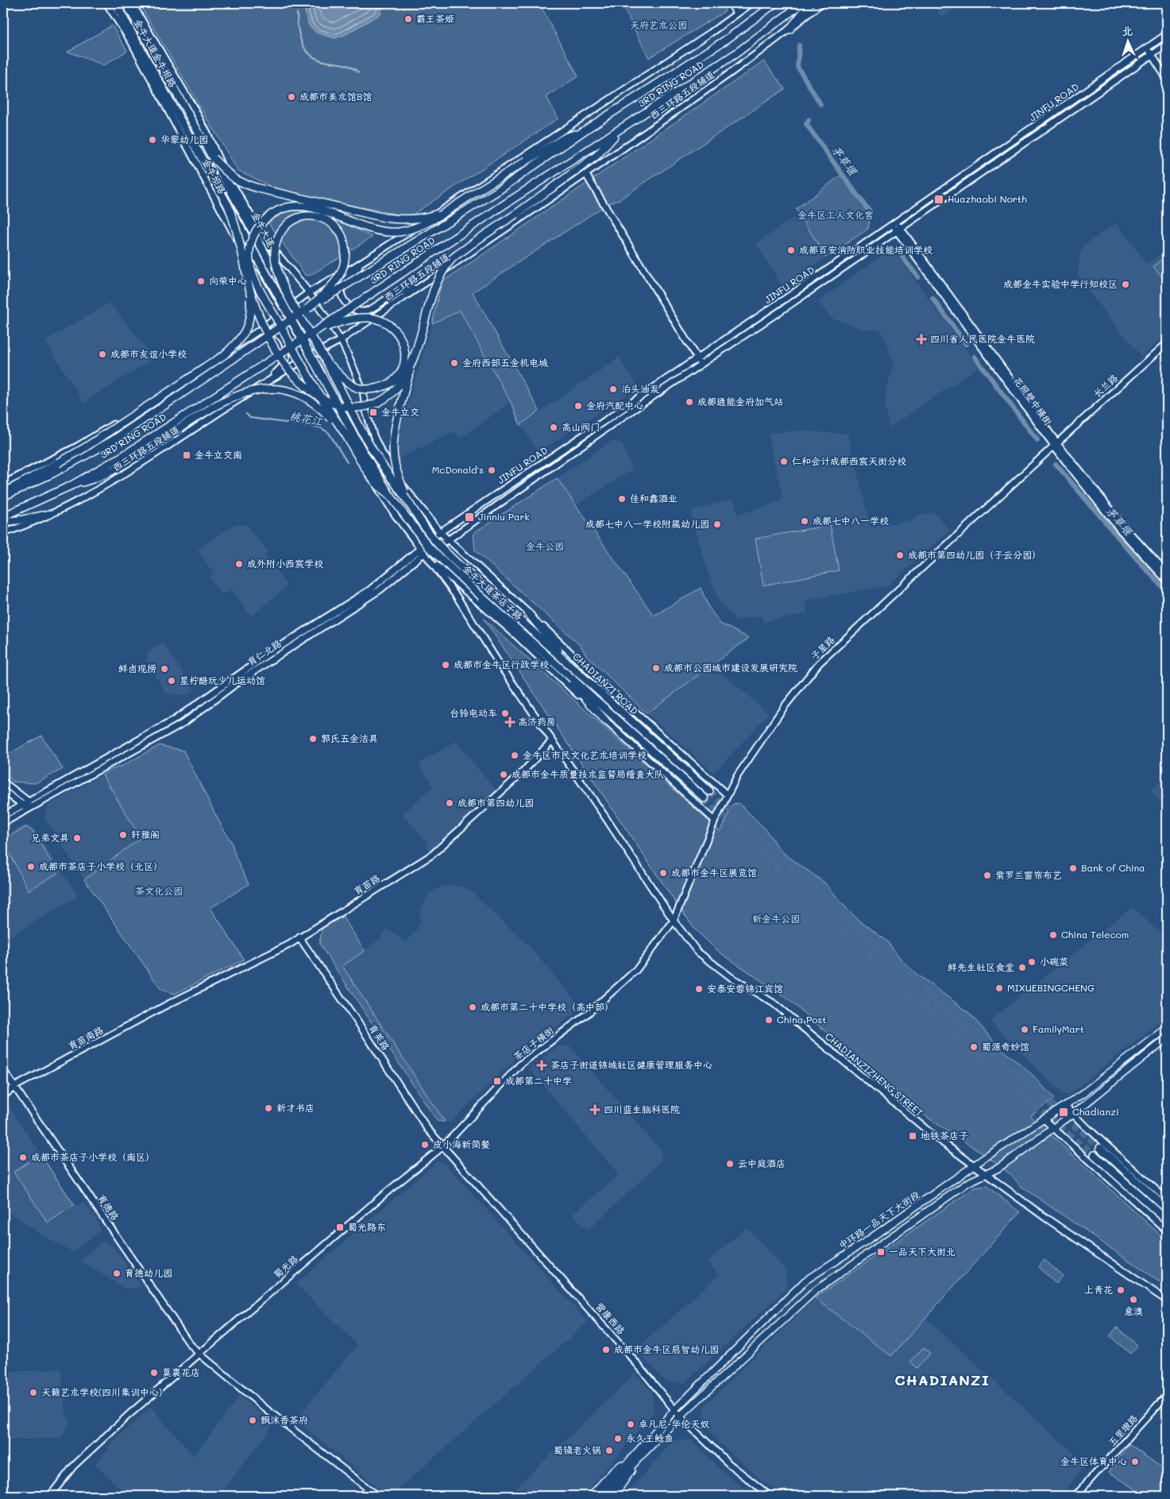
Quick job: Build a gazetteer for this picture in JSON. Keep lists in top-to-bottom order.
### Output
{
  "streets": {
    "highway": [
      "金牛大道金牛坝路",
      "3RD RING ROAD",
      "金牛大道",
      "金牛大道茶店子路",
      "CHADIANZI ROAD"
    ],
    "main road": ["中环路一品天下大街段"],
    "street": [
      "西三环路五段辅道",
      "JINFU ROAD",
      "金牛坝路",
      "长兰路",
      "花照壁中横街",
      "子星路",
      "育仁北路",
      "育苗路",
      "育英路",
      "育苗南路",
      "茶店子横街",
      "CHADIANZIZHENG STREET",
      "育德路",
      "蜀光路",
      "营康西路",
      "五里墩路"
    ]
  },
  "crossings": [
    ["金牛大道金牛坝路", "金牛坝路"],
    ["金牛大道金牛坝路", "金牛大道"],
    ["西三环路五段辅道", "金牛坝路"],
    ["JINFU ROAD", "金牛坝路"],
    ["JINFU ROAD", "花照壁中横街"],
    ["JINFU ROAD", "育仁北路"],
    ["JINFU ROAD", "CHADIANZIZHENG STREET"],
    ["金牛坝路", "子星路"],
    ["金牛坝路", "育仁北路"],
    ["金牛坝路", "CHADIANZIZHENG STREET"],
    ["金牛大道", "金牛大道茶店子路"],
    ["长兰路", "花照壁中横街"],
    ["长兰路", "子星路"],
    ["花照壁中横街", "子星路"],
    ["金牛大道茶店子路", "CHADIANZI ROAD"],
    ["子星路", "茶店子横街"],
    ["子星路", "CHADIANZIZHENG STREET"],
    ["育仁北路", "CHADIANZIZHENG STREET"],
    ["育苗路", "育英路"],
    ["育苗路", "育苗南路"],
    ["育苗路", "CHADIANZIZHENG STREET"],
    ["育英路", "茶店子横街"],
    ["育英路", "营康西路"],
    ["育苗南路", "育德路"],
    ["茶店子横街", "CHADIANZIZHENG STREET"],
    ["茶店子横街", "蜀光路"],
    ["茶店子横街", "营康西路"],
    ["CHADIANZIZHENG STREET", "中环路一品天下大街段"],
    ["育德路", "蜀光路"],
    ["中环路一品天下大街段", "营康西路"]
  ],
  "districts": ["CHADIANZI"],
  "water": ["茅草堰", "桃花江"],
  "parks": [
    "天府艺术公园",
    "金牛区工人文化宫",
    "金牛公园",
    "茶文化公园",
    "新金牛公园"
  ],
  "places": {
    "other": [
      "霸王茶姬",
      "成都市美术馆B馆",
      "华蒙幼儿园",
      "成都百安消防职业技能培训学校",
      "向荣中心",
      "成都金牛实验中学行知校区",
      "成都市友谊小学校",
      "金府西部五金机电城",
      "泊头油泵",
      "成都通能金府加气站",
      "金府汽配中心",
      "高山阀门",
      "仁和会计成都西宸天街分校",
      "McDonald's",
      "佳和鑫酒业",
      "成都七中八一学校",
      "成都七中八一学校附属幼儿园",
      "成都市第四幼儿园（子云分园）",
      "成外附小西宸学校",
      "成都市金牛区行政学校",
      "成都市公园城市建设发展研究院",
      "鲜卤现捞",
      "星柠酷玩少儿运动馆",
      "台铃电动车",
      "郭氏五金洁具",
      "金牛区市民文化艺术培训学校",
      "成都市金牛质量技术监督局稽查大队",
      "成都市第四幼儿园",
      "轩雅阁",
      "兄弟文具",
      "成都市茶店子小学校（北区）",
      "Bank of China",
      "成都市金牛区展览馆",
      "紫罗兰窗帘布艺",
      "China Telecom",
      "小碗菜",
      "鲜先生社区食堂",
      "MIXUEBINGCHENG",
      "安泰安蓉锦江宾馆",
      "成都市第二十中学校（高中部）",
      "China Post",
      "FamilyMart",
      "蜀源奇妙馆",
      "新才书店",
      "皮小海新简餐",
      "成都市茶店子小学校（南区）",
      "云中庭酒店",
      "育德幼儿园",
      "上青花",
      "意澳",
      "成都市金牛区启智幼儿园",
      "莫裏花店",
      "天籁艺术学校(四川集训中心)",
      "飘沫香茶府",
      "卓凡尼·华伦天奴",
      "永久王鲶鱼",
      "蜀镇老火锅",
      "金牛区体育中心"
    ],
    "transit": [
      "Huazhaobi North",
      "金牛立交",
      "金牛立交南",
      "Jinniu Park",
      "成都第二十中学",
      "Chadianzi",
      "地铁茶店子",
      "蜀光路东",
      "一品天下大街北"
    ],
    "health": [
      "四川省人民医院金牛医院",
      "高济药房",
      "茶店子街道锦城社区健康管理服务中心",
      "四川蓝生脑科医院"
    ]
  },
  "north": "top"
}
